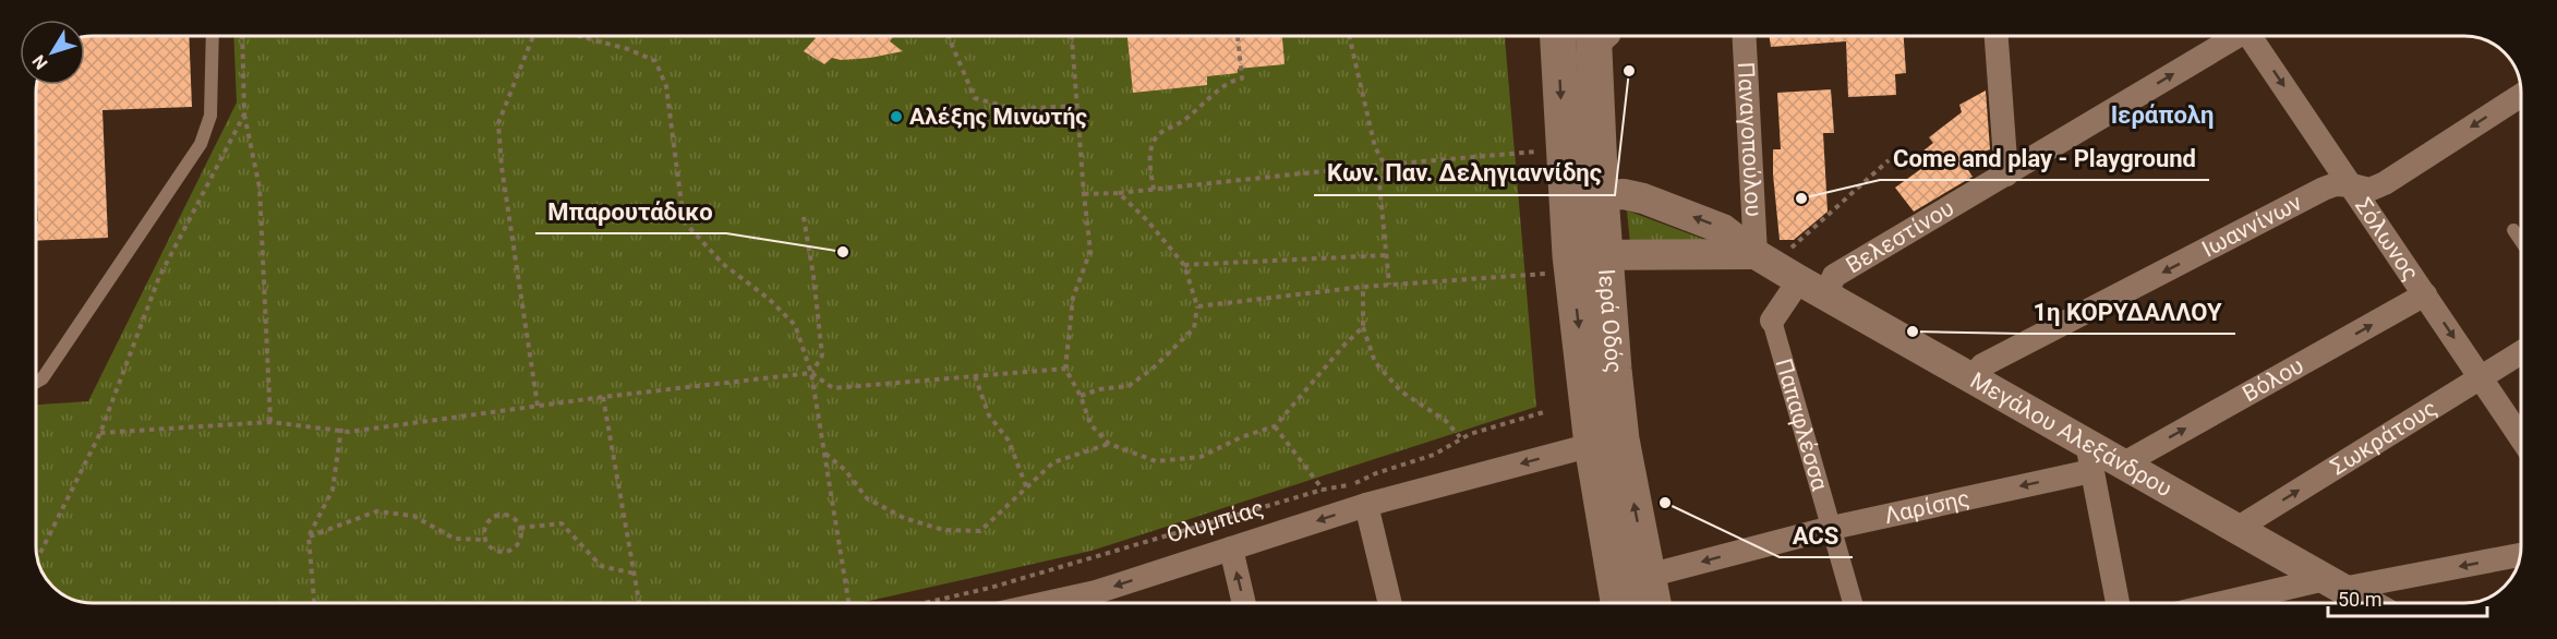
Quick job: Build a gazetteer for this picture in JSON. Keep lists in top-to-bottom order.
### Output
{
  "streets": {
    "main road": ["Ιερά Οδός"],
    "street": [
      "Παναγοπούλου",
      "Ιωαννίνων",
      "Βελεστίνου",
      "Σόλωνος",
      "Βόλου",
      "Παπαφλέσσα",
      "Μεγάλου Αλεξάνδρου",
      "Σωκράτους",
      "Λαρίσης",
      "Ολυμπίας"
    ]
  },
  "crossings": [
    ["Παναγοπούλου", "Μεγάλου Αλεξάνδρου"],
    ["Ιωαννίνων", "Σόλωνος"],
    ["Ιωαννίνων", "Μεγάλου Αλεξάνδρου"],
    ["Βελεστίνου", "Παπαφλέσσα"],
    ["Βελεστίνου", "Μεγάλου Αλεξάνδρου"],
    ["Σόλωνος", "Βόλου"],
    ["Σόλωνος", "Σωκράτους"],
    ["Ιερά Οδός", "Μεγάλου Αλεξάνδρου"],
    ["Ιερά Οδός", "Λαρίσης"],
    ["Ιερά Οδός", "Ολυμπίας"],
    ["Βόλου", "Μεγάλου Αλεξάνδρου"],
    ["Παπαφλέσσα", "Μεγάλου Αλεξάνδρου"],
    ["Παπαφλέσσα", "Λαρίσης"],
    ["Μεγάλου Αλεξάνδρου", "Σωκράτους"],
    ["Μεγάλου Αλεξάνδρου", "Λαρίσης"]
  ],
  "one_way": [
    "Ιωαννίνων",
    "Βελεστίνου",
    "Σόλωνος",
    "Λαρίσης",
    "Ολυμπίας"
  ],
  "districts": ["Ιεράπολη"],
  "places": [
    "Κων. Παν. Δεληγιαννίδης",
    "Αλέξης Μινωτής",
    "Come and play - Playground",
    "Μπαρουτάδικο",
    "1η ΚΟΡΥΔΑΛΛΟΥ",
    "ACS"
  ],
  "scale_bar": "50 m",
  "north": "bottom left"
}
